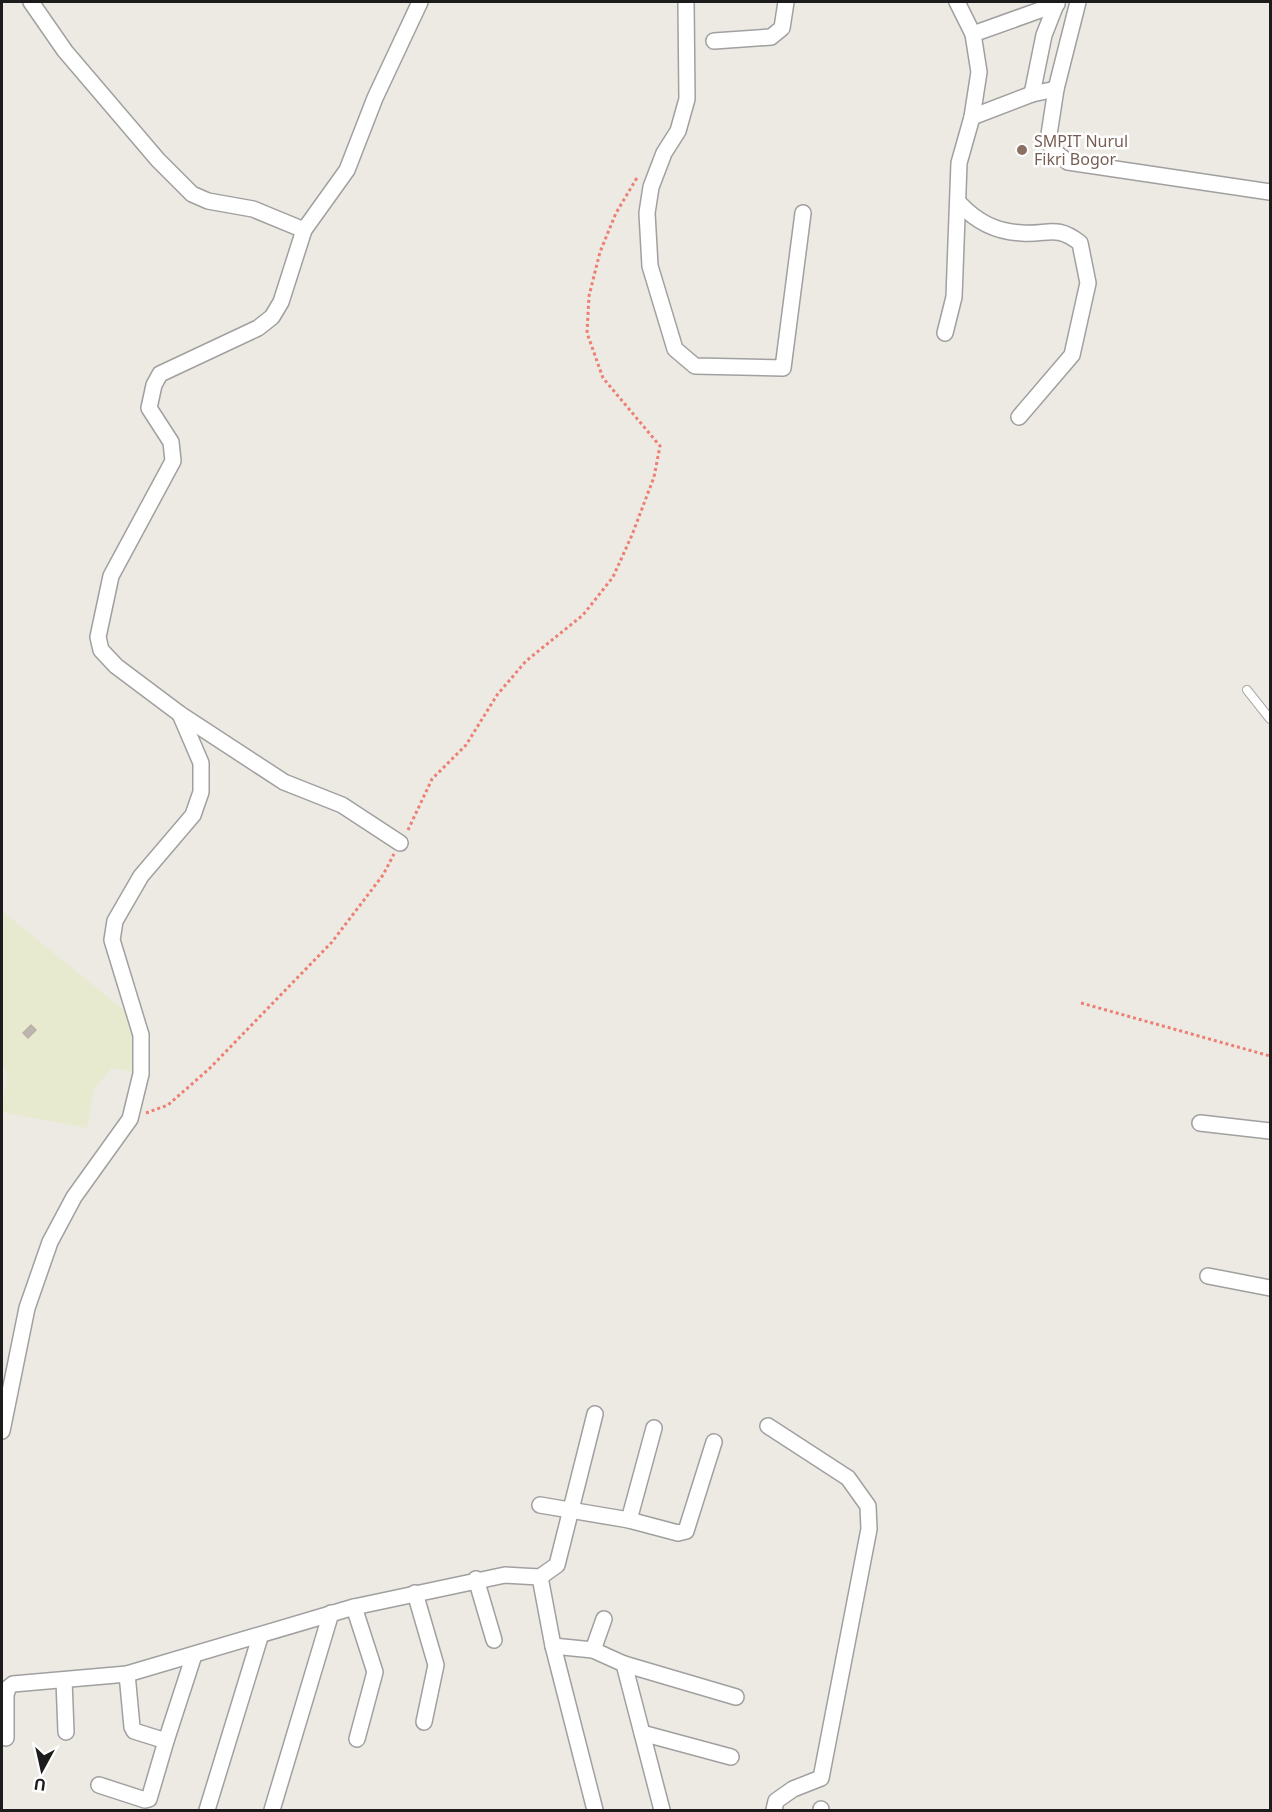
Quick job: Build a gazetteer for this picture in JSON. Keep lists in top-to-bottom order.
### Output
{
  "places": ["SMPIT Nurul Fikri Bogor"],
  "north": "bottom"
}
